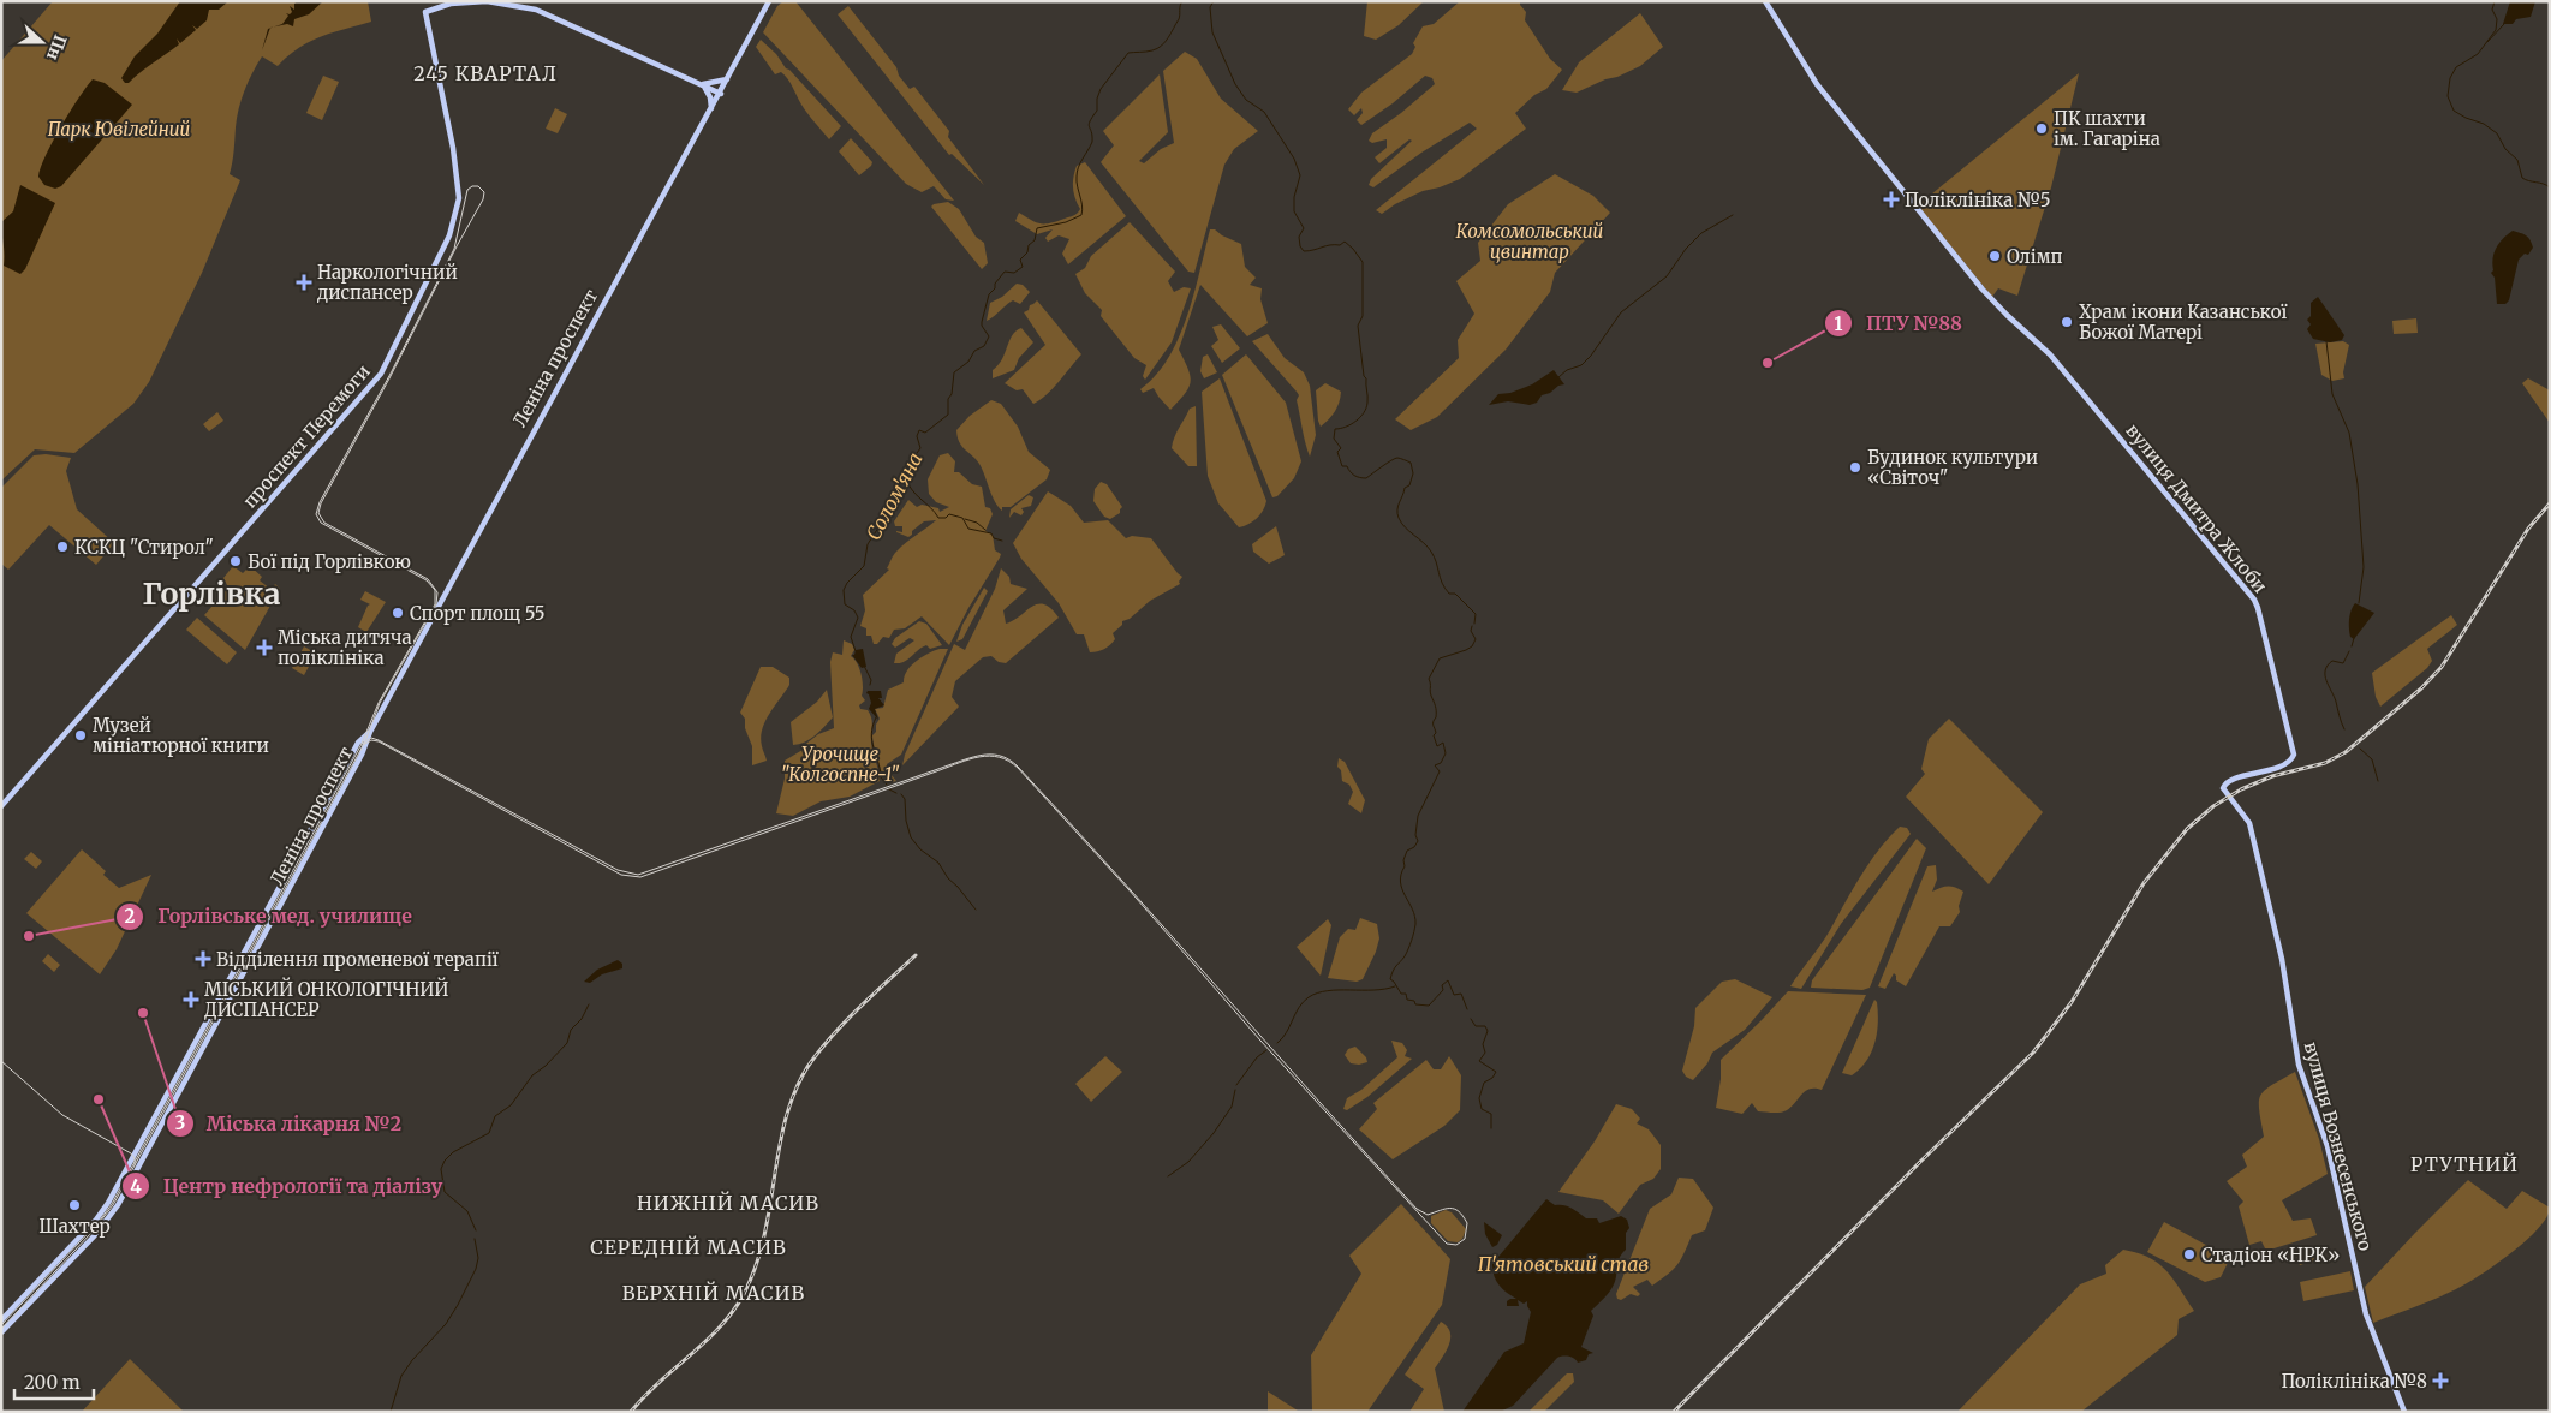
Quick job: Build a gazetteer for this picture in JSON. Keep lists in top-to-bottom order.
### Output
{
  "streets": {
    "main road": [
      "Леніна проспект",
      "проспект Перемоги",
      "вулиця Дмитра Жлоби",
      "вулиця Вознесенського"
    ]
  },
  "crossings": [
    ["вулиця Дмитра Жлоби", "вулиця Вознесенського"]
  ],
  "districts": [
    "245 КВАРТАЛ",
    "Горлівка",
    "РТУТНИЙ",
    "НИЖНІЙ МАСИВ",
    "СЕРЕДНІЙ МАСИВ",
    "ВЕРХНІЙ МАСИВ"
  ],
  "water": ["Солом'яна", "П'ятовський став"],
  "parks": ["Парк Ювілейний", "Комсомольський цвинтар", "Урочище \"Колгоспне-1\""],
  "places": {
    "other": [
      "ПК шахти ім. Гагаріна",
      "Олімп",
      "Храм ікони Казанської Божої Матері",
      "ПТУ №88",
      "Будинок культури «Світоч\"",
      "КСКЦ \"Стирол\"",
      "Бої під Горлівкою",
      "Спорт площ 55",
      "Музей мініатюрної книги",
      "Горлівське мед. училище",
      "Міська лікарня №2",
      "Центр нефрології та діалізу",
      "Шахтер",
      "Стадіон «НРК»"
    ],
    "health": [
      "Поліклініка №5",
      "Наркологічний диспансер",
      "Міська дитяча поліклініка",
      "Відділення променевої терапії",
      "МІСЬКИЙ ОНКОЛОГІЧНИЙ ДИСПАНСЕР",
      "Поліклініка №8"
    ]
  },
  "scale_bar": "200 m",
  "north": "right"
}
